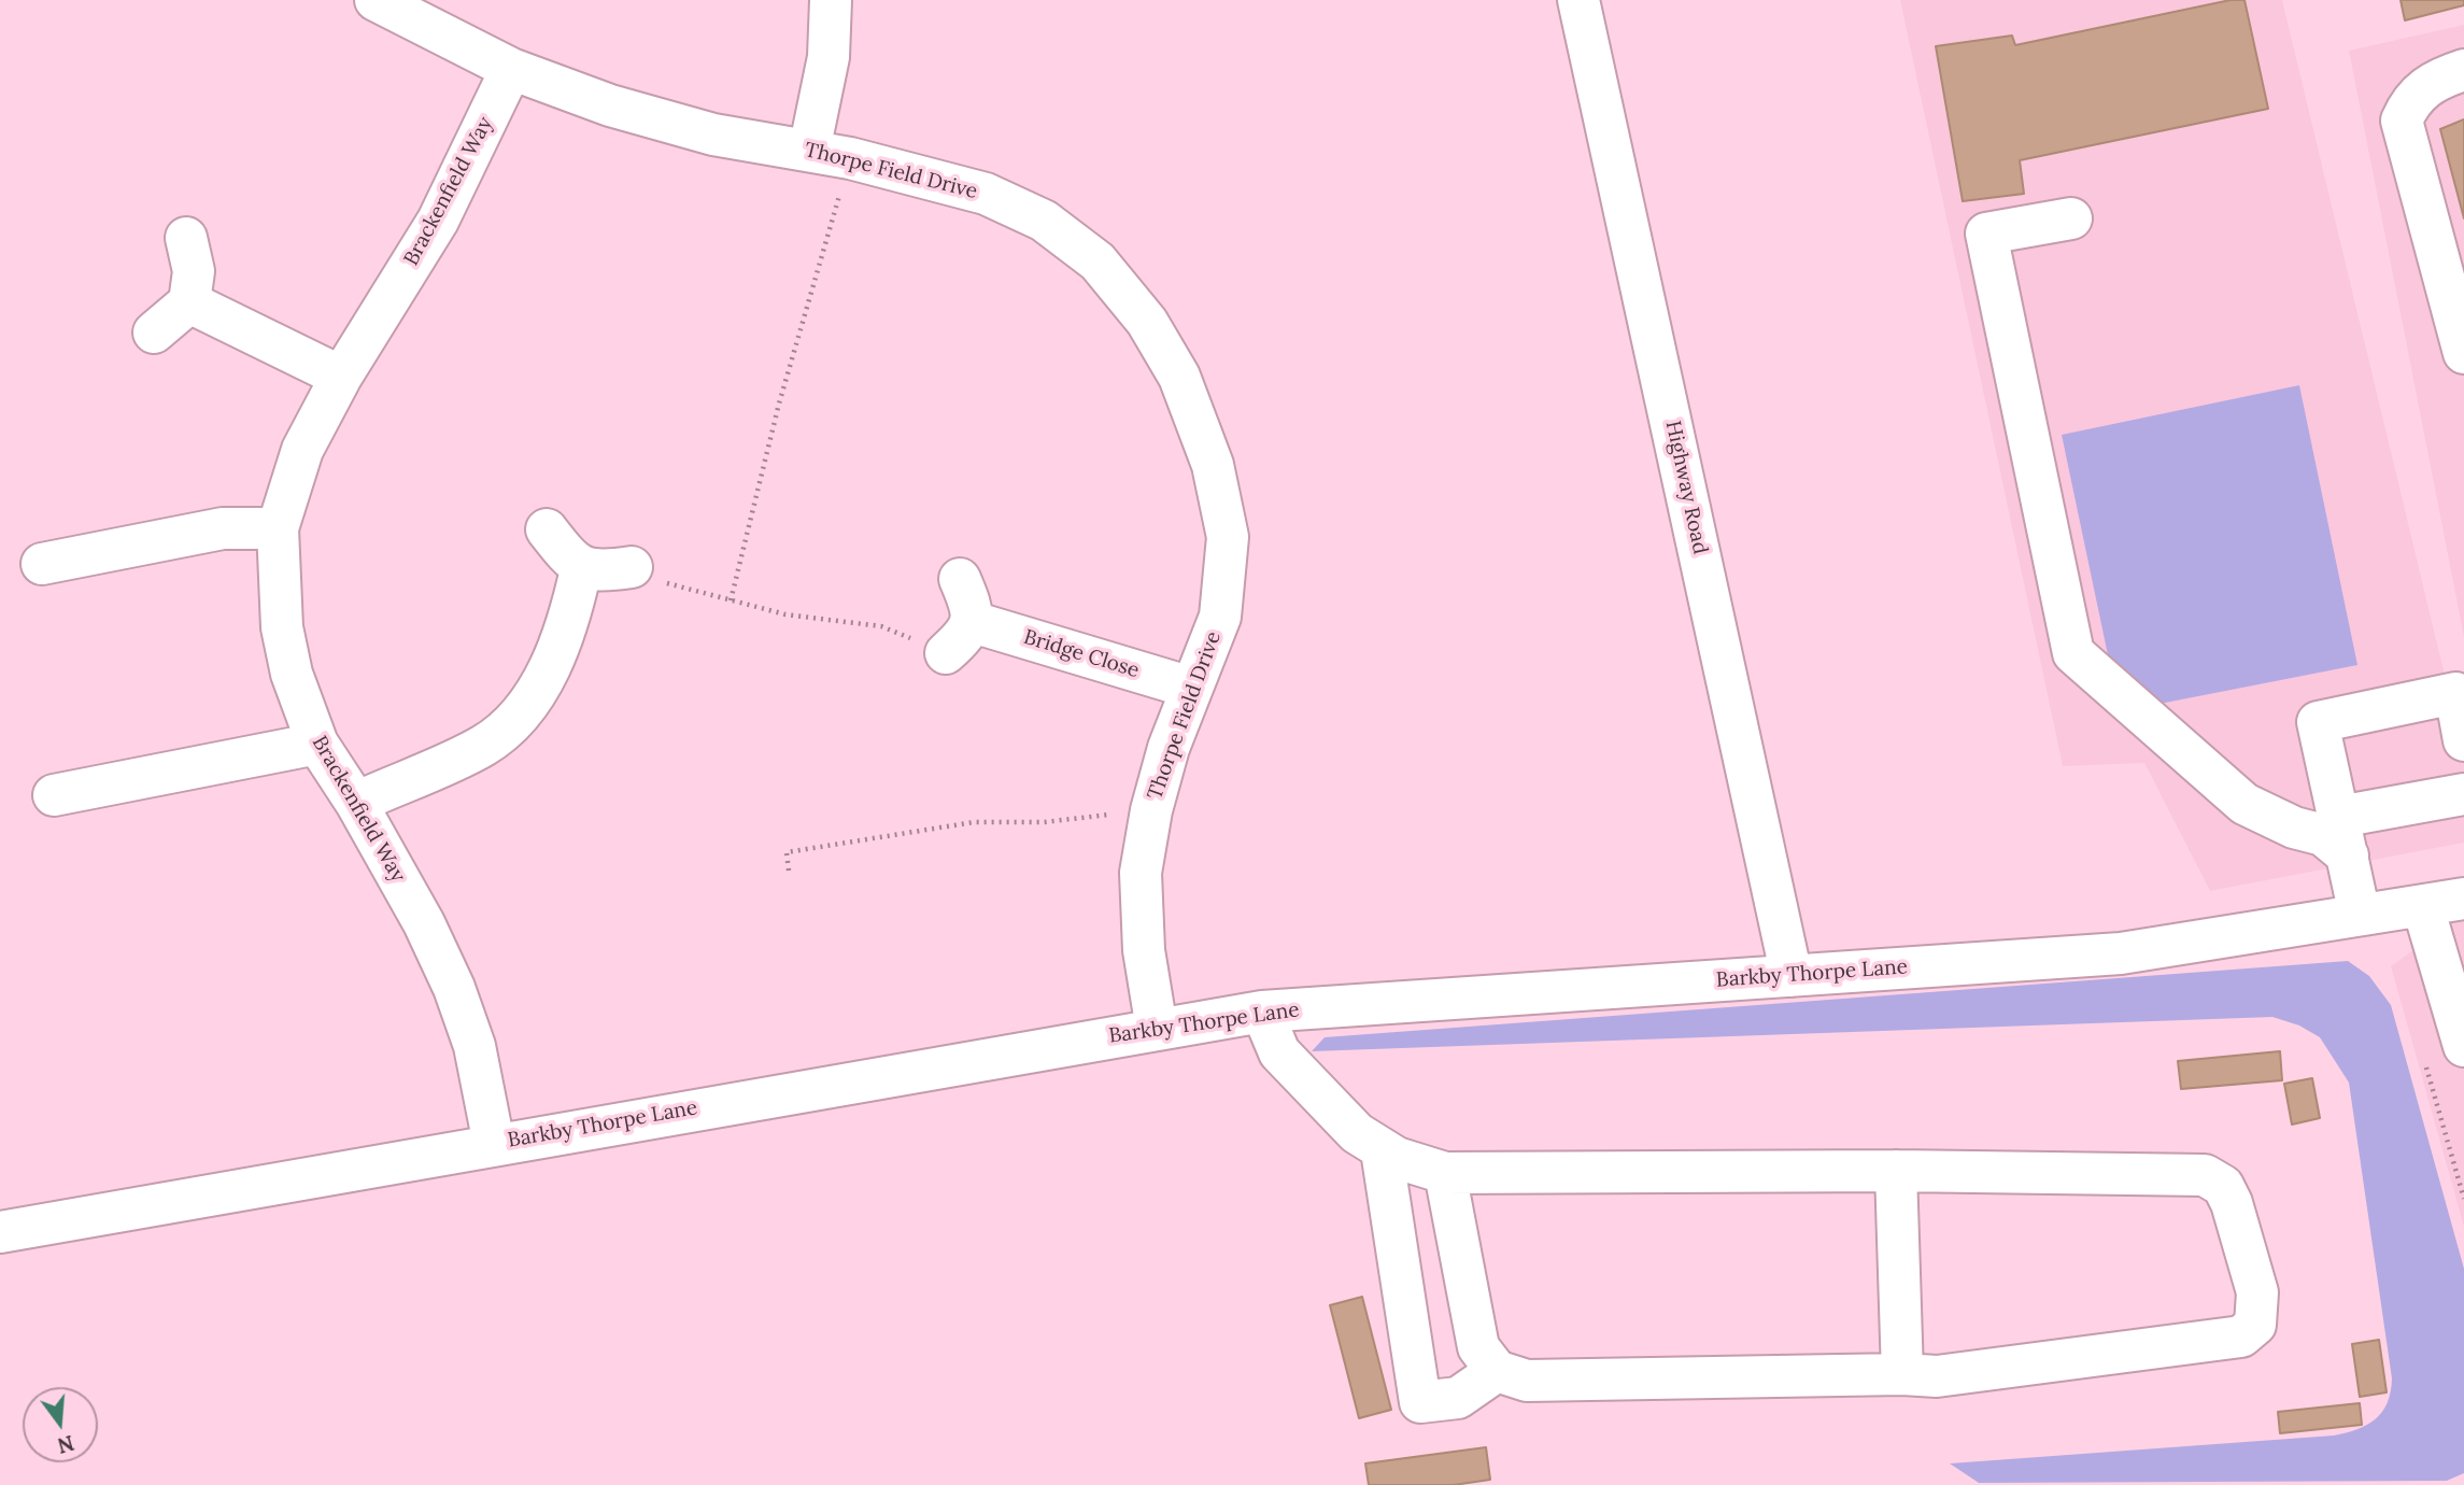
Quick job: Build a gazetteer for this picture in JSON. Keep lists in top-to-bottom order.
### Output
{
  "streets": {
    "street": [
      "Thorpe Field Drive",
      "Brackenfield Way",
      "Highway Road",
      "Bridge Close",
      "Barkby Thorpe Lane"
    ]
  },
  "crossings": [
    ["Thorpe Field Drive", "Brackenfield Way"],
    ["Thorpe Field Drive", "Bridge Close"],
    ["Thorpe Field Drive", "Barkby Thorpe Lane"],
    ["Brackenfield Way", "Barkby Thorpe Lane"],
    ["Highway Road", "Barkby Thorpe Lane"]
  ],
  "north": "bottom"
}
